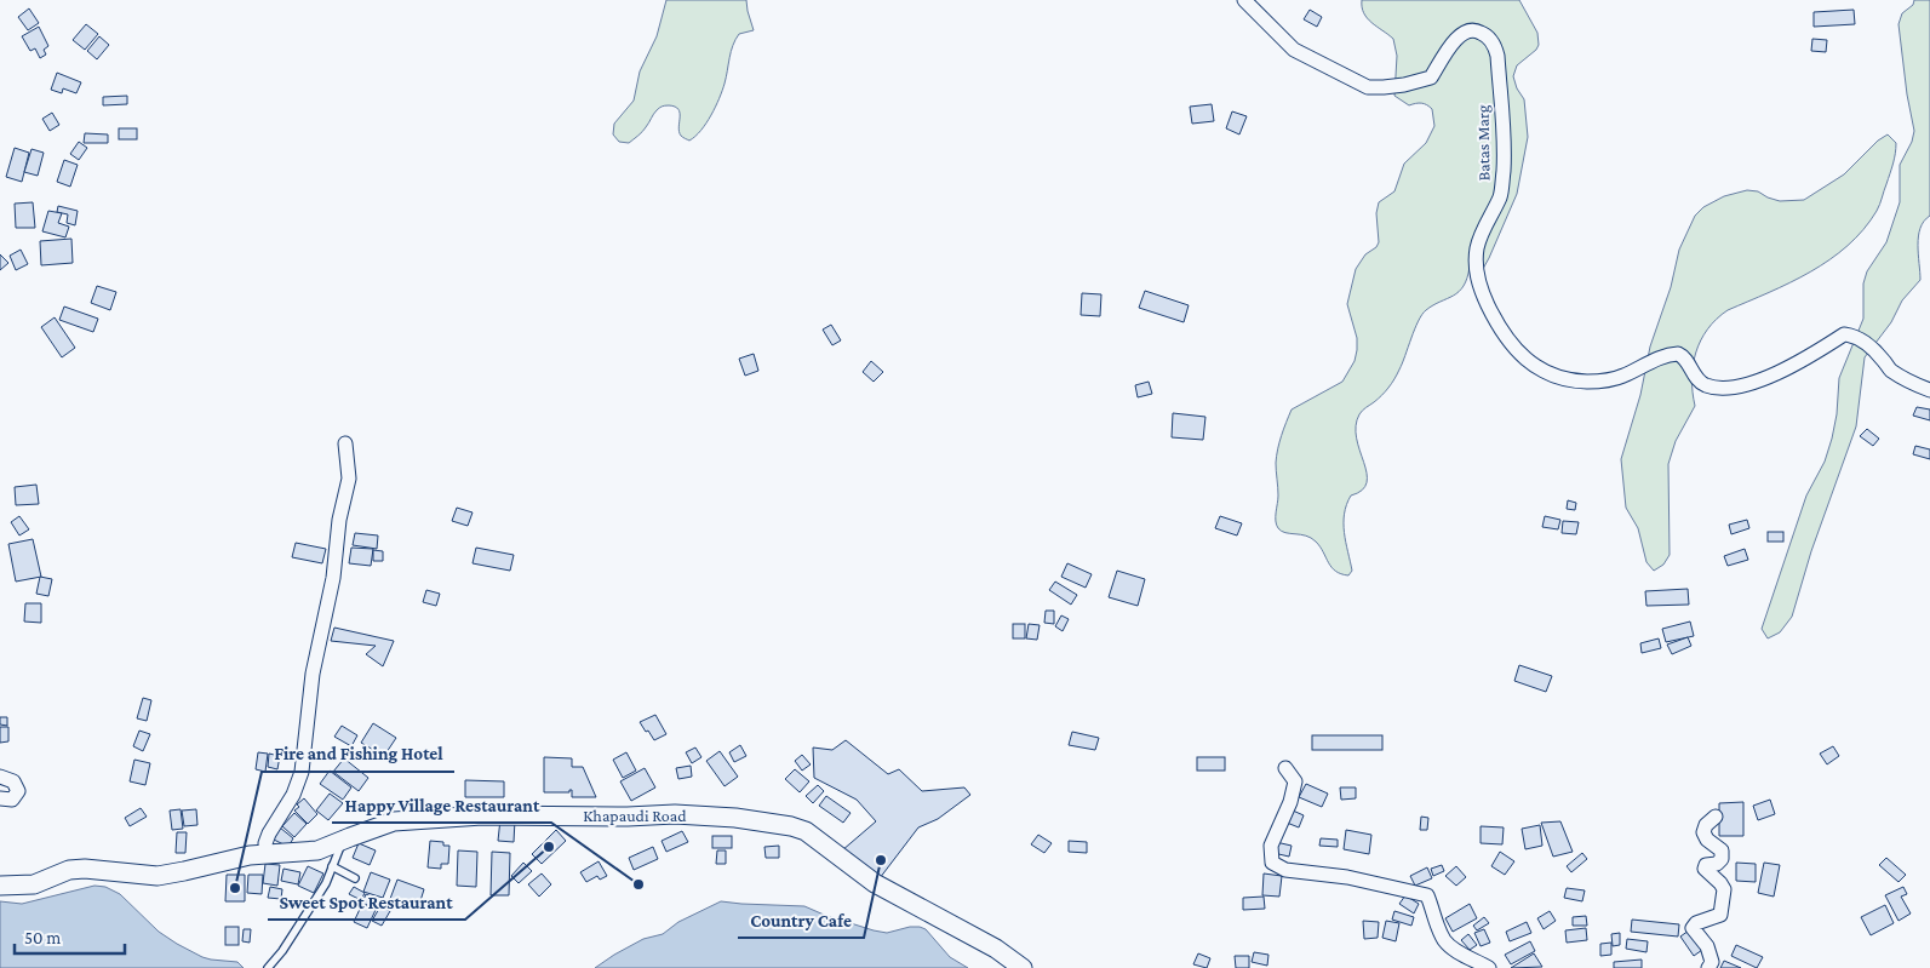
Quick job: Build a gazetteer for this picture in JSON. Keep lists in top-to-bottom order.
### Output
{
  "streets": {
    "main road": ["Khapaudi Road"],
    "street": ["Batas Marg"]
  },
  "places": [
    "Sweet Spot Restaurant",
    "Country Cafe",
    "Happy Village Restaurant",
    "Fire and Fishing Hotel"
  ],
  "scale_bar": "50 m"
}
